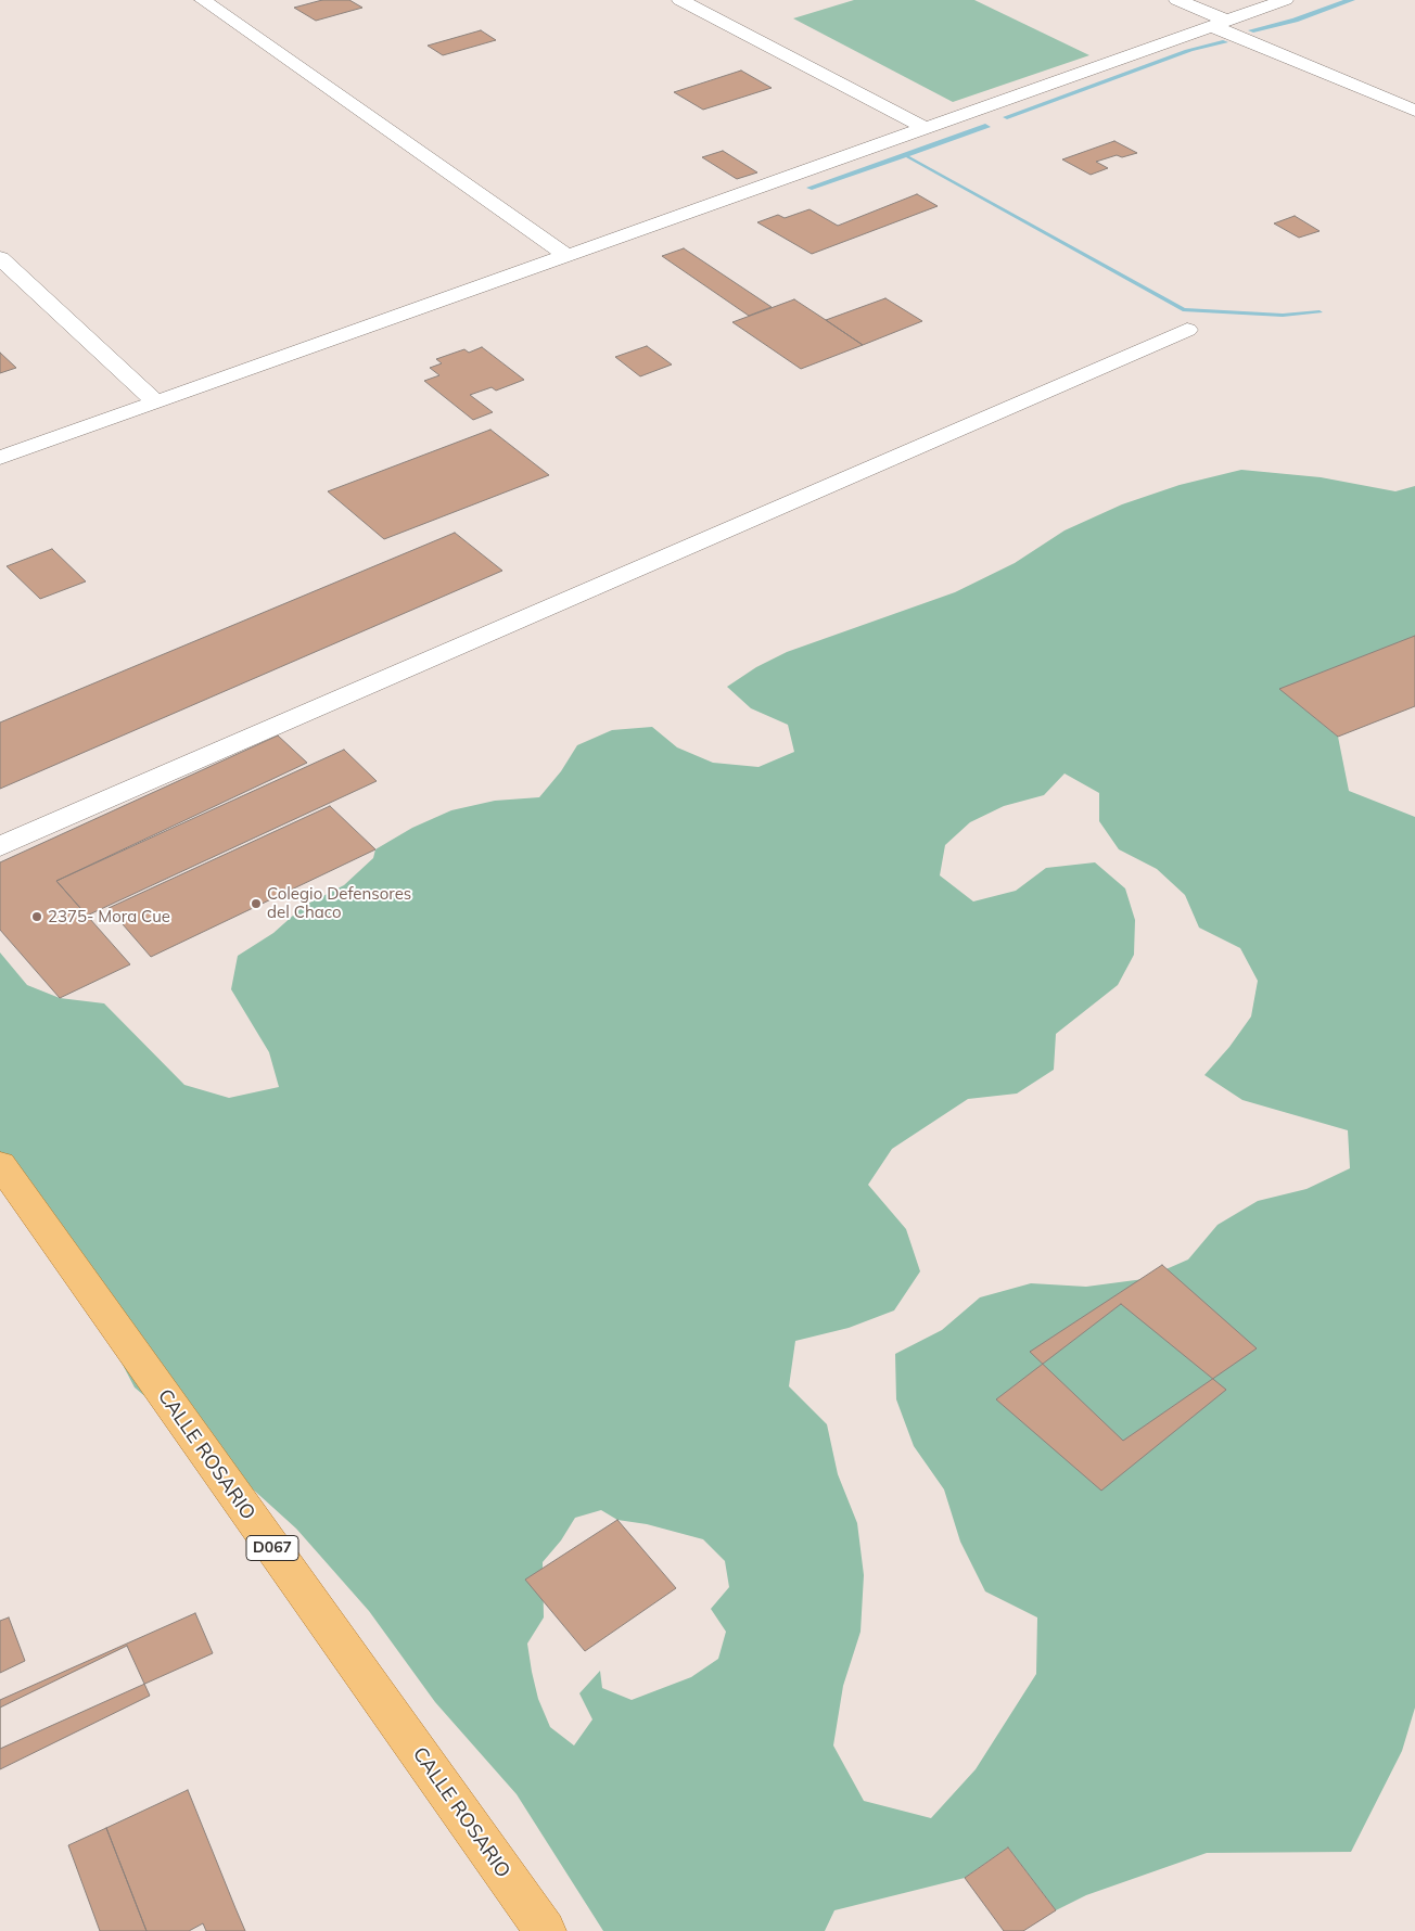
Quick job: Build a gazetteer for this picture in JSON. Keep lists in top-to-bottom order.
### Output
{
  "streets": {
    "main road": ["CALLE ROSARIO", "D067"]
  },
  "places": ["Colegio Defensores del Chaco", "2375- Mora Cue"]
}
